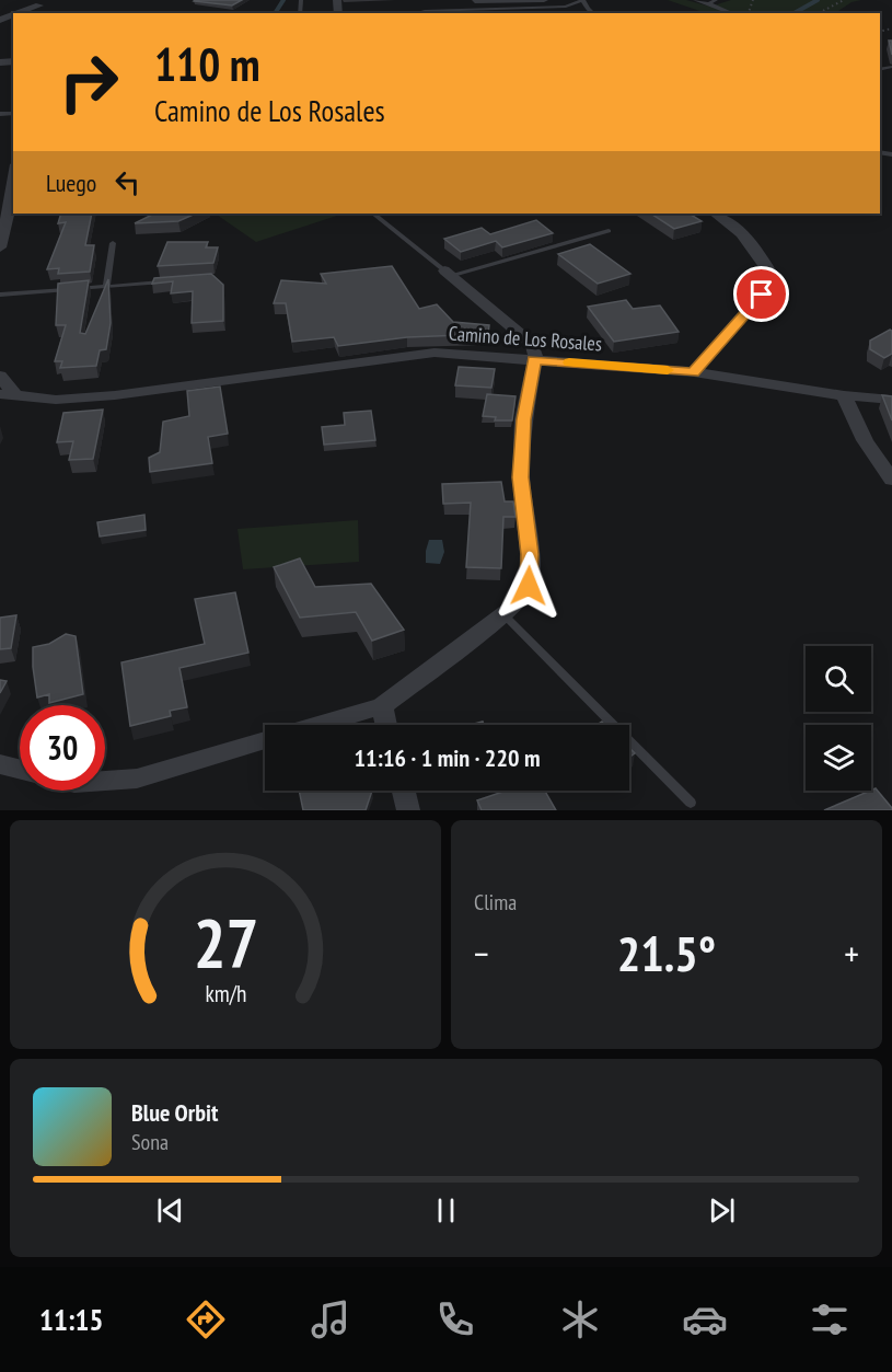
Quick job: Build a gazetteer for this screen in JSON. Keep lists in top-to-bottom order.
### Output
{
  "streets": {
    "street": ["Camino de Los Rosales"]
  },
  "page": {
    "turn": ["110 m", "Camino de Los Rosales"],
    "then": "Luego",
    "limit": "30",
    "trip": "11:16 · 1 min · 220 m",
    "tile": "Clima",
    "heat": ["−", "21.5°", "+"],
    "song": ["Blue Orbit", "Sona"],
    "tabs": "11:15",
    "gauge": ["27", "km/h"]
  }
}
